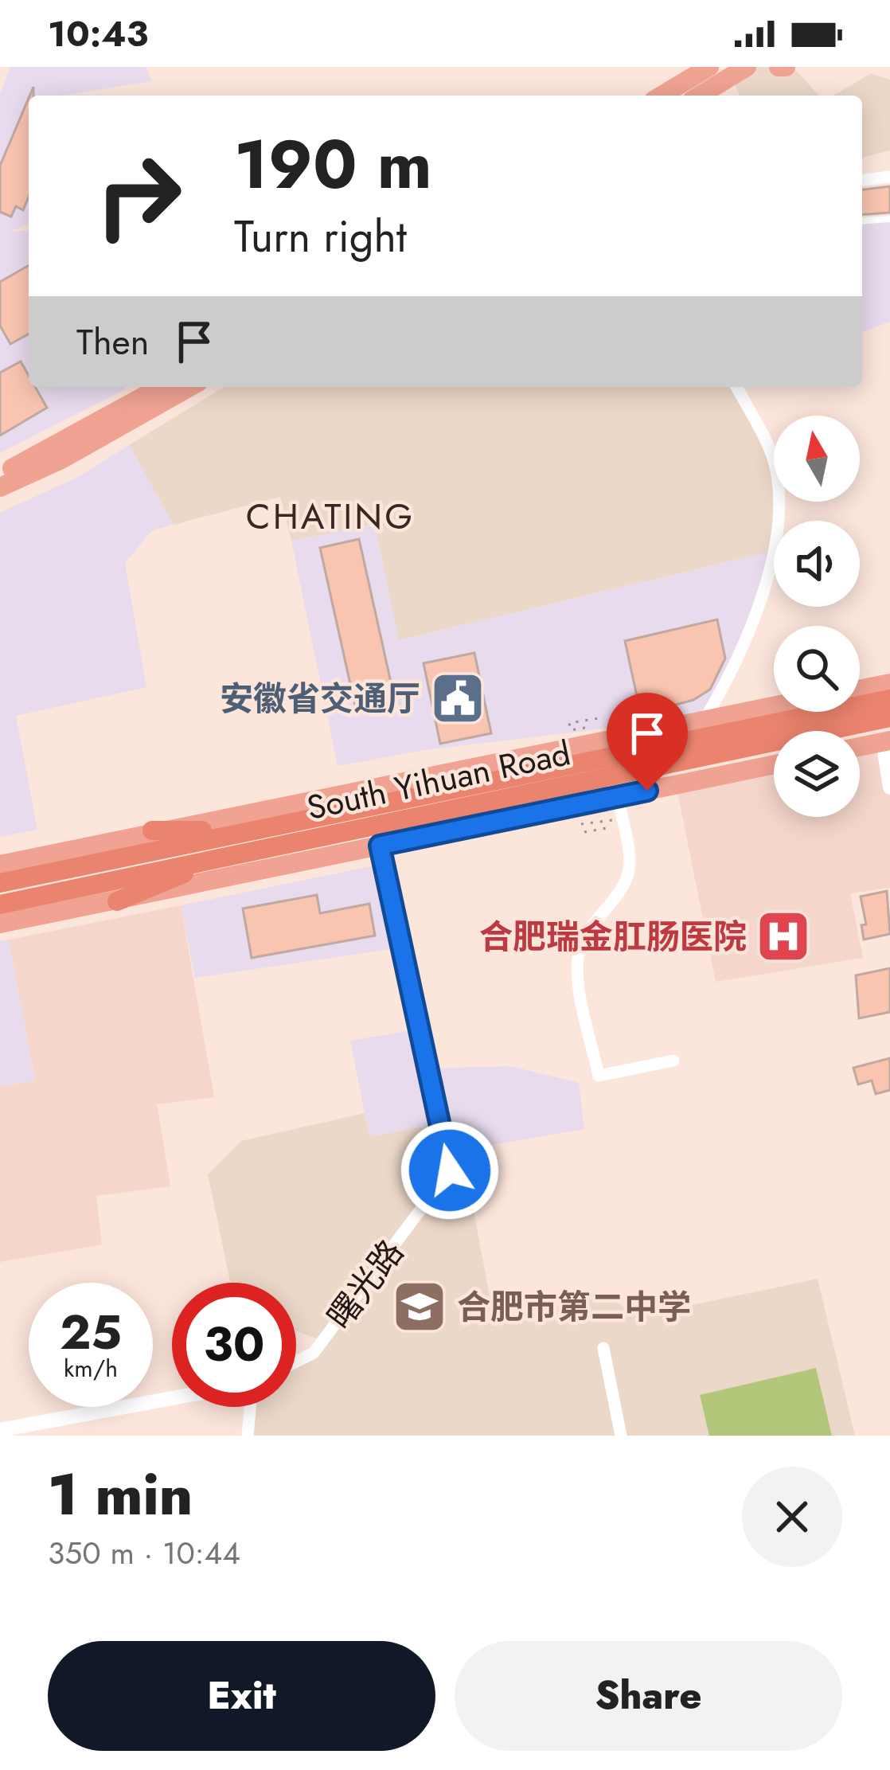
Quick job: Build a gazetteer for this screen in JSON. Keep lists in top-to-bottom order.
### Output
{
  "streets": {
    "highway": ["South Yihuan Road"],
    "street": ["曙光路"]
  },
  "districts": ["CHATING"],
  "places": {
    "public building": ["安徽省交通厅"],
    "hospital": ["合肥瑞金肛肠医院"],
    "school or university": ["合肥市第二中学"]
  },
  "north": "top",
  "page": {
    "status": "10:43",
    "turn": ["190 m", "Turn right"],
    "then": "Then",
    "speed": "25 km/h",
    "limit": "30",
    "heading": ["1 min", "350 m · 10:44"],
    "buttons": ["Exit", "Share"]
  }
}
